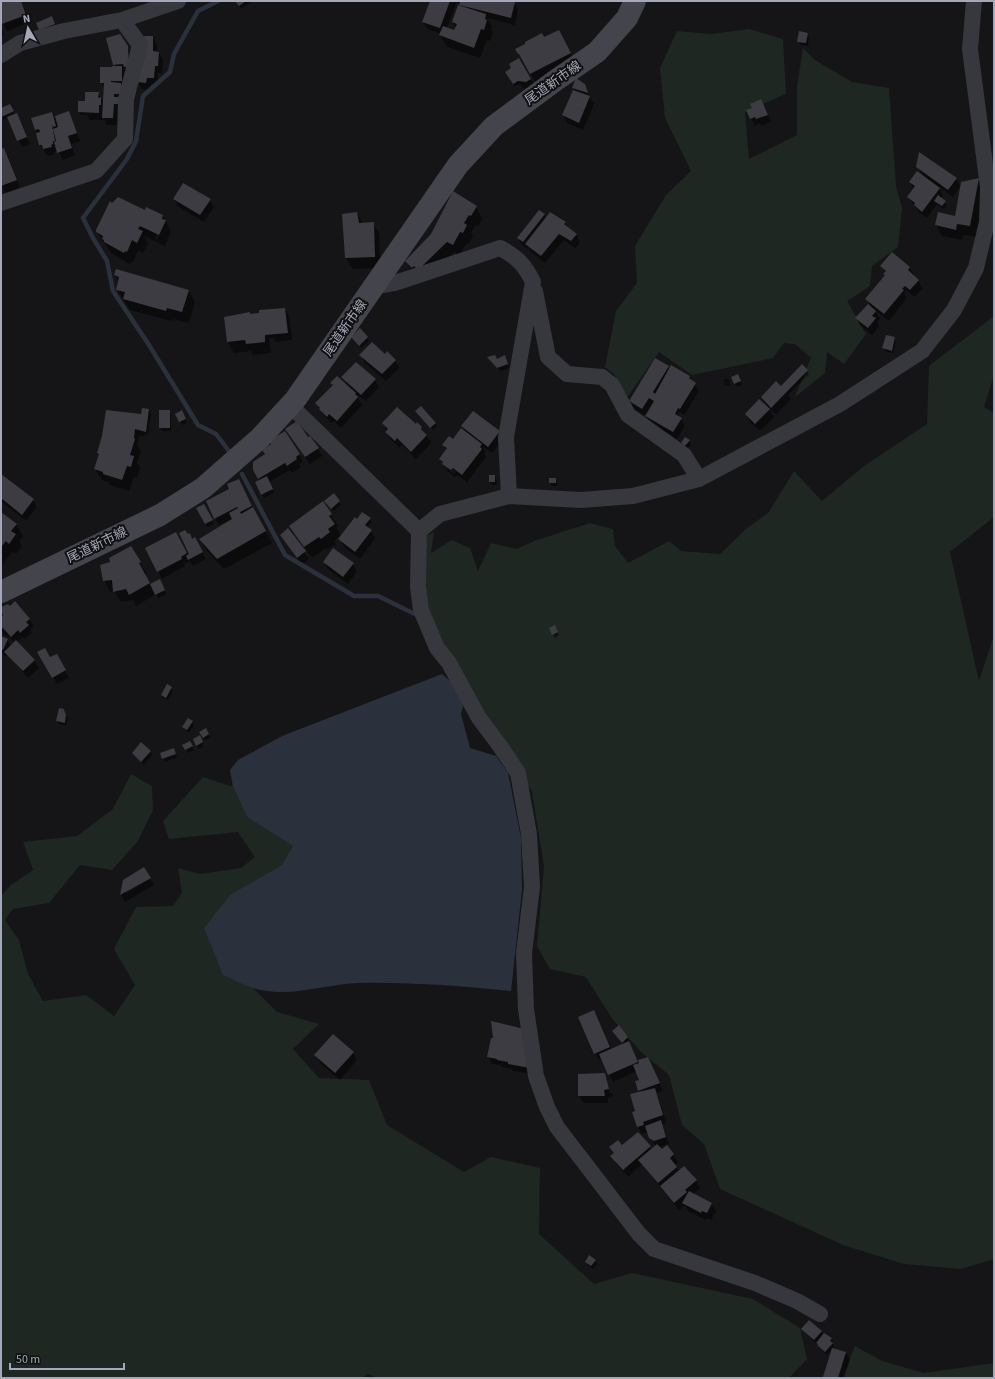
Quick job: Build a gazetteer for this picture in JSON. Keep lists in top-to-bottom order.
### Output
{
  "streets": {
    "main road": ["尾道新市線"]
  },
  "scale_bar": "50 m",
  "north": "top"
}
